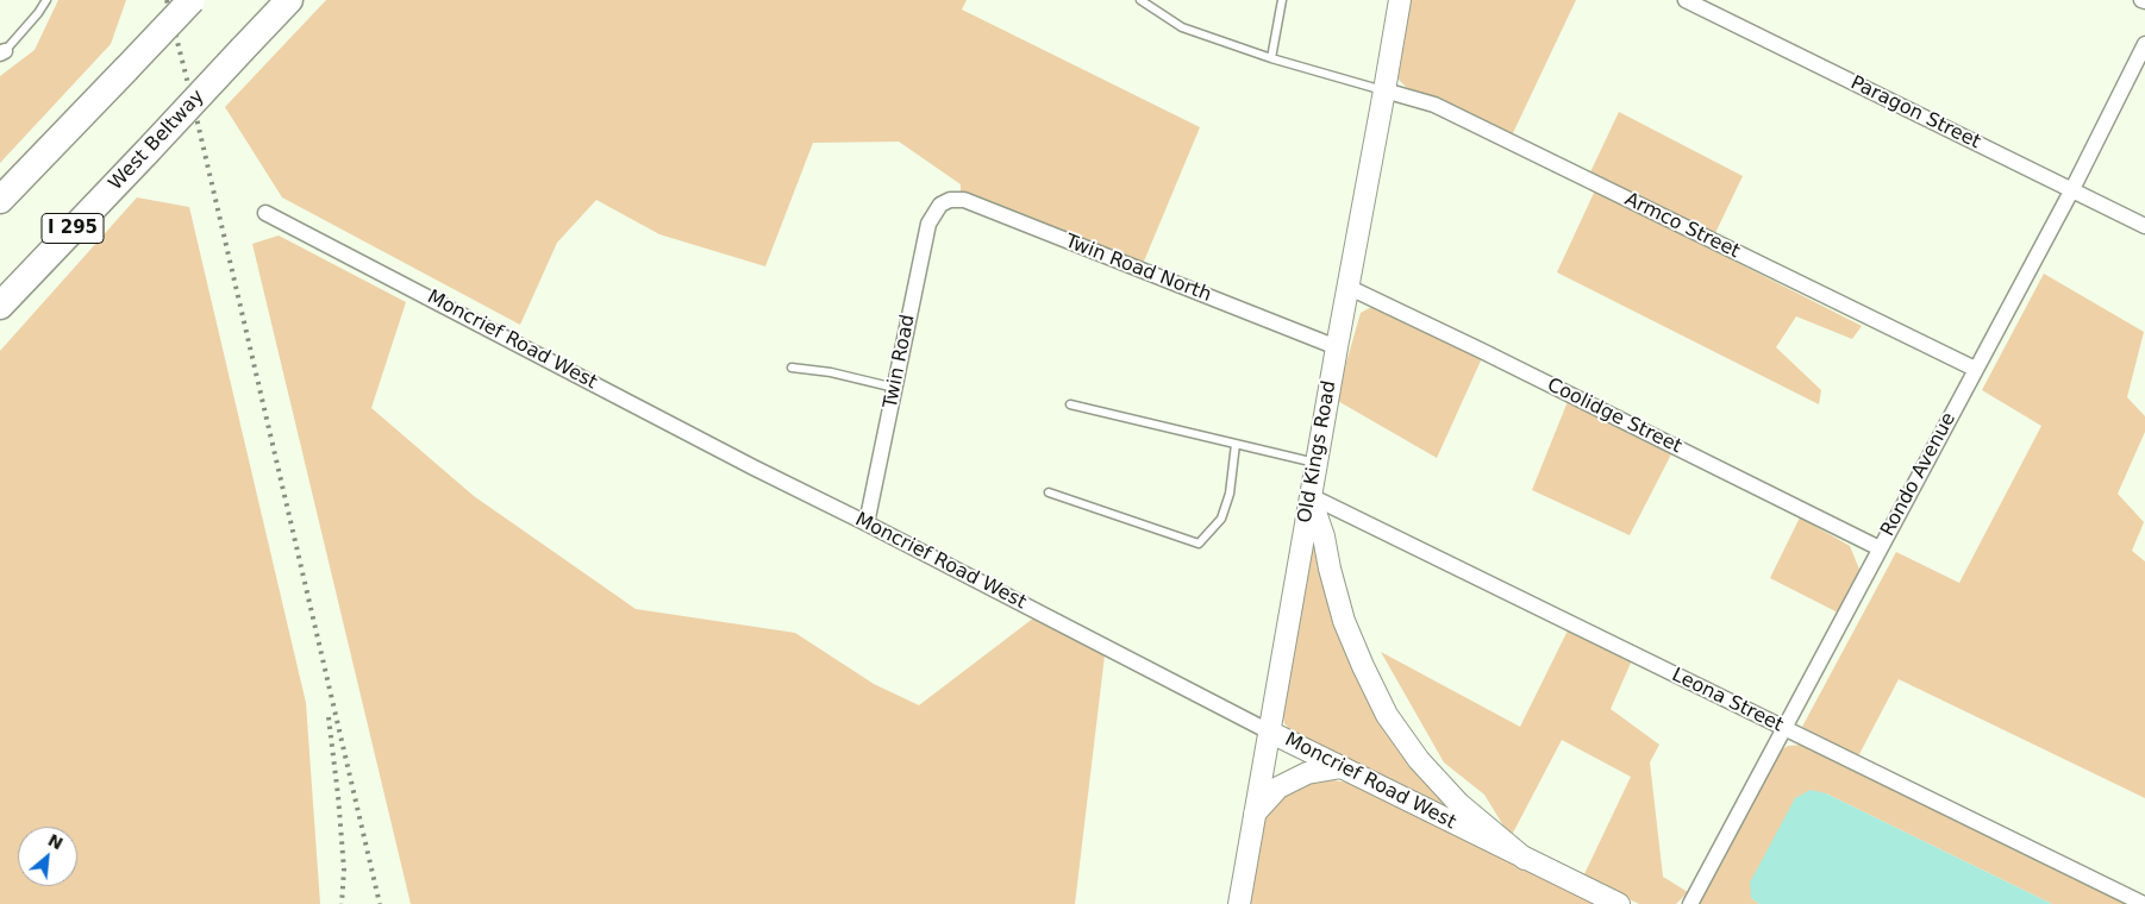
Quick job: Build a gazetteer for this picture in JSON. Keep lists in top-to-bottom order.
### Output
{
  "streets": {
    "highway": ["West Beltway", "I 295"],
    "street": [
      "Paragon Street",
      "Armco Street",
      "Twin Road North",
      "Moncrief Road West",
      "Twin Road",
      "Coolidge Street",
      "Old Kings Road",
      "Rondo Avenue",
      "Leona Street"
    ]
  },
  "crossings": [
    ["Paragon Street", "Rondo Avenue"],
    ["Armco Street", "Old Kings Road"],
    ["Armco Street", "Rondo Avenue"],
    ["Twin Road North", "Twin Road"],
    ["Twin Road North", "Old Kings Road"],
    ["Moncrief Road West", "Twin Road"],
    ["Moncrief Road West", "Old Kings Road"],
    ["Coolidge Street", "Old Kings Road"],
    ["Coolidge Street", "Rondo Avenue"],
    ["Old Kings Road", "Leona Street"],
    ["Rondo Avenue", "Leona Street"]
  ],
  "north": "top right"
}
